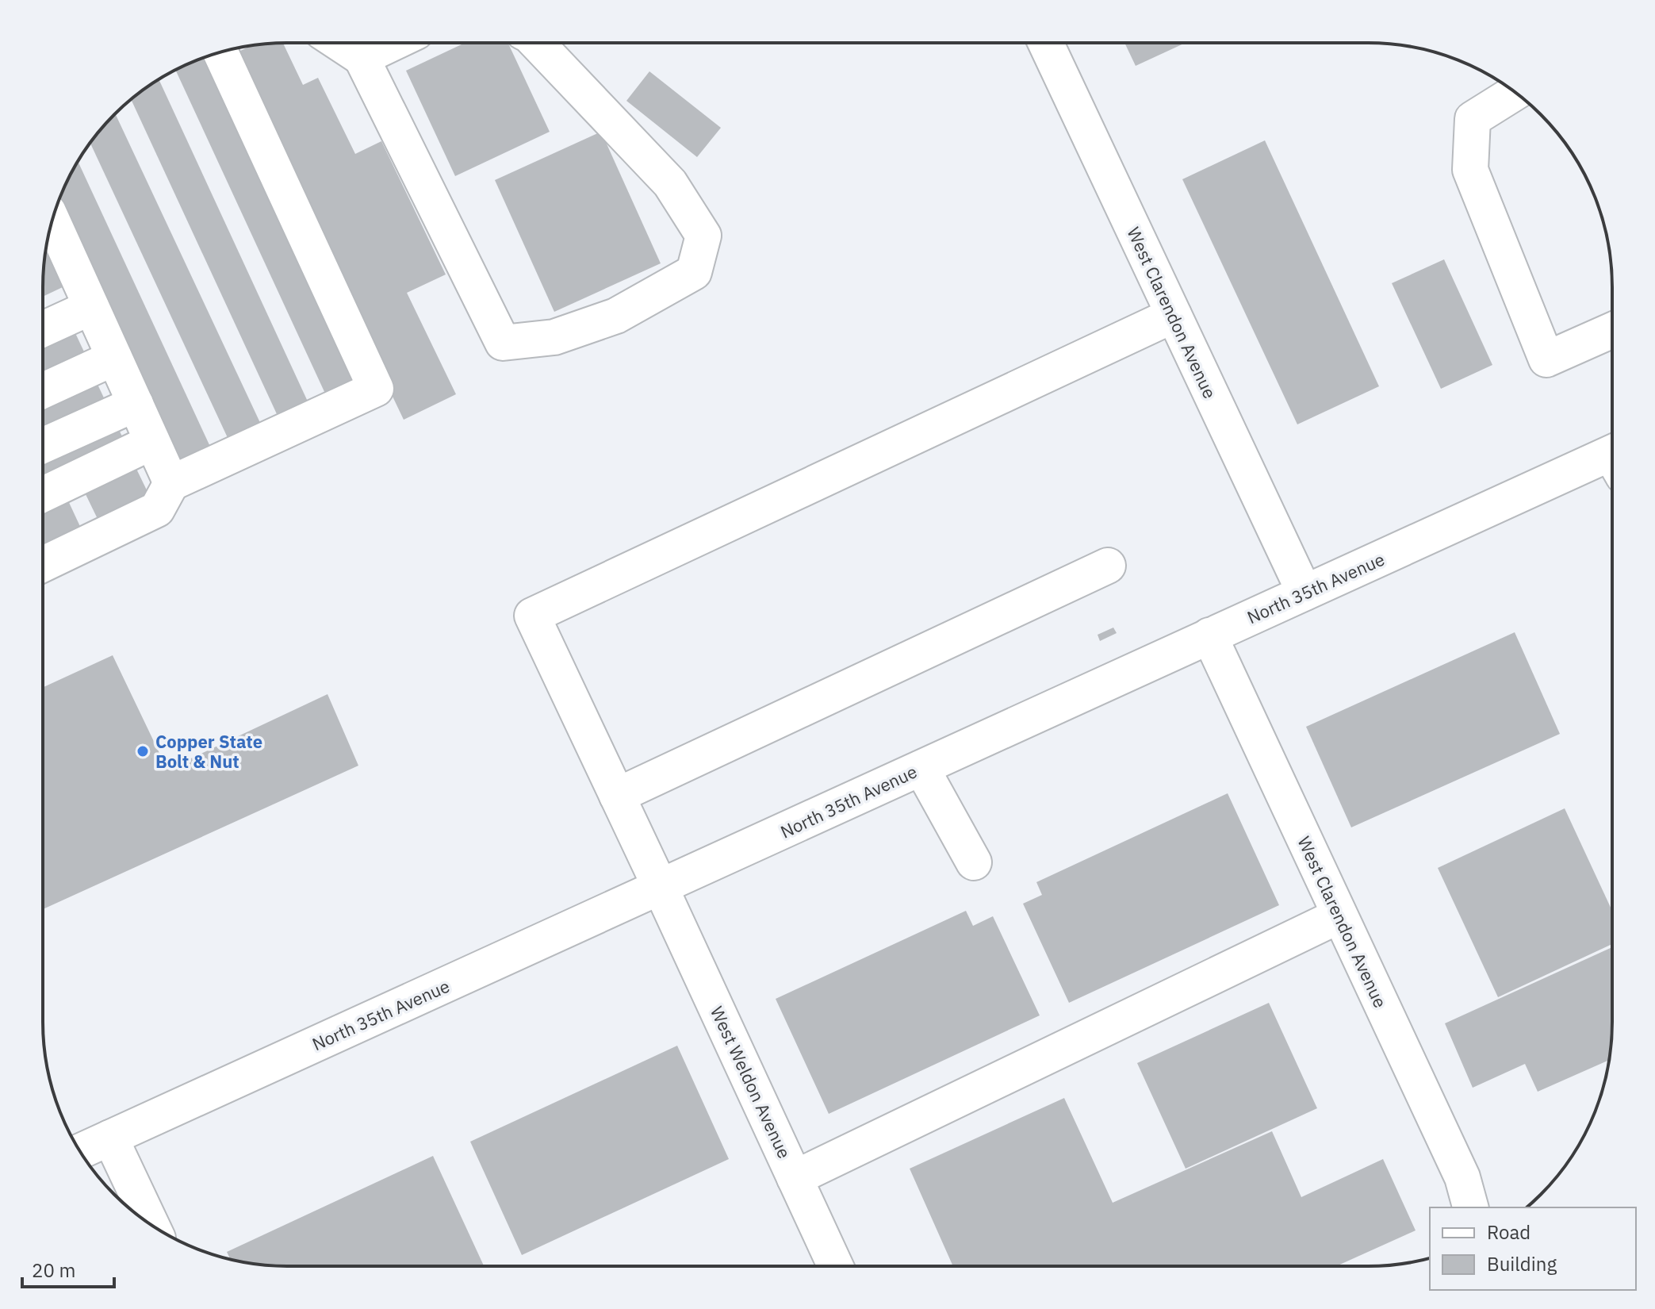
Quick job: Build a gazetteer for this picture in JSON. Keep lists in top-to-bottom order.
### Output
{
  "streets": {
    "street": ["West Clarendon Avenue", "North 35th Avenue", "West Weldon Avenue"]
  },
  "crossings": [
    ["West Clarendon Avenue", "North 35th Avenue"],
    ["West Clarendon Avenue", "West Weldon Avenue"],
    ["North 35th Avenue", "West Weldon Avenue"]
  ],
  "places": ["Copper State Bolt & Nut"],
  "legend": ["Road", "Building"],
  "scale_bar": "20 m"
}
